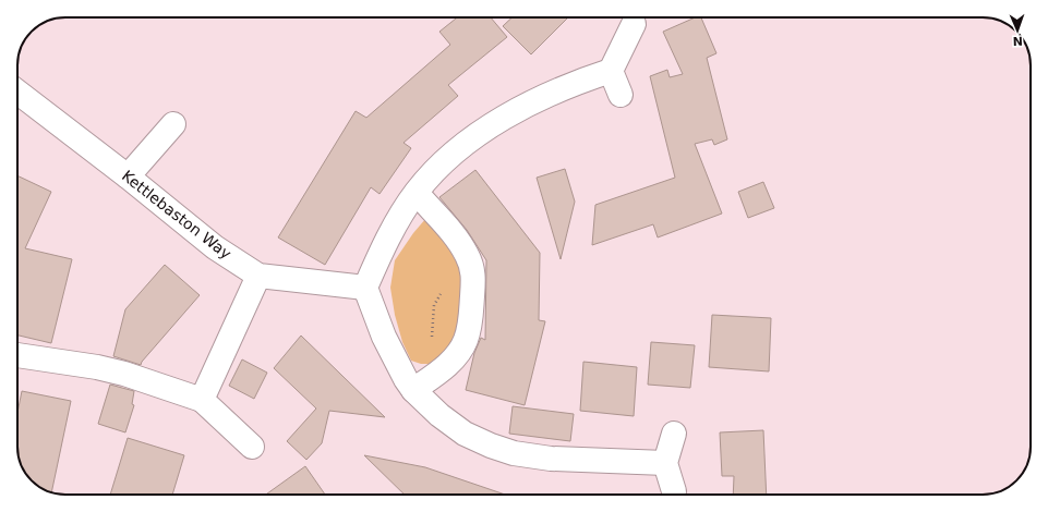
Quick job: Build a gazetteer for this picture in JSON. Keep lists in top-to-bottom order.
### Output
{
  "streets": {
    "street": ["Kettlebaston Way"]
  },
  "north": "bottom"
}
